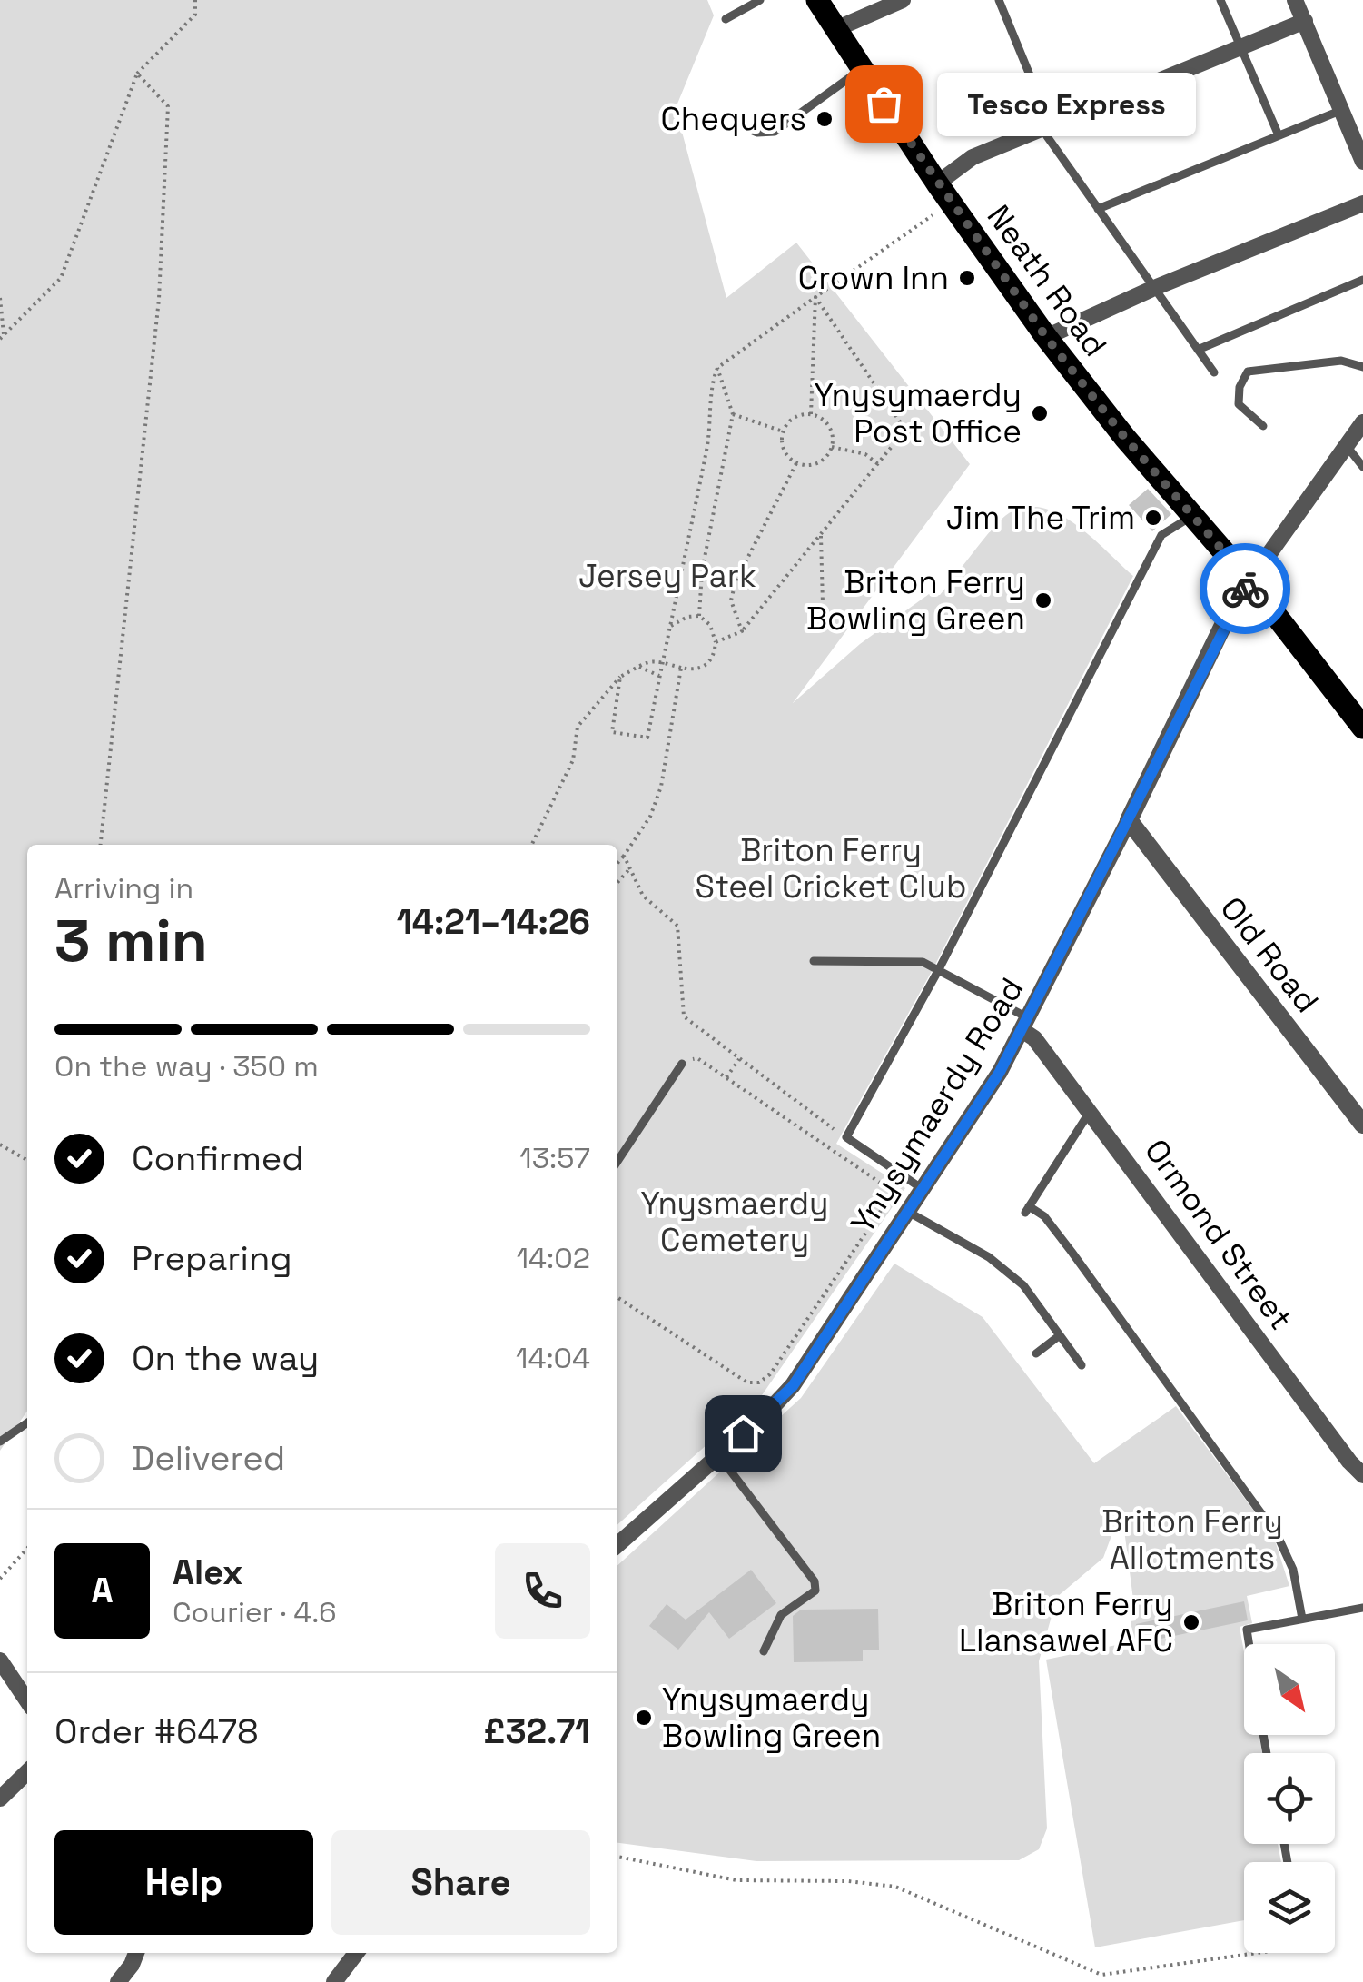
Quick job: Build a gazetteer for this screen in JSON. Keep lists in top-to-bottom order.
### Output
{
  "streets": {
    "main road": ["Neath Road"],
    "street": ["Old Road", "Ynysymaerdy Road", "Ormond Street"]
  },
  "crossings": [
    ["Neath Road", "Ynysymaerdy Road"],
    ["Old Road", "Ynysymaerdy Road"],
    ["Ynysymaerdy Road", "Ormond Street"]
  ],
  "parks": [
    "Jersey Park",
    "Briton Ferry Steel Cricket Club",
    "Ynysmaerdy Cemetery",
    "Briton Ferry Allotments"
  ],
  "places": [
    "Tesco Express",
    "Chequers",
    "Crown Inn",
    "Ynysymaerdy Post Office",
    "Jim The Trim",
    "Briton Ferry Bowling Green",
    "Briton Ferry Llansawel AFC",
    "Ynysymaerdy Bowling Green"
  ],
  "north": "bottom right",
  "page": {
    "bubble": "Tesco Express",
    "heading": ["3 min", "Arriving in", "14:21–14:26"],
    "panel": [
      "Alex",
      "Courier · 4.6",
      "Order #6478",
      "£32.71"
    ],
    "bar": "On the way · 350 m",
    "list": [
      ["Confirmed", "13:57"],
      ["Preparing", "14:02"],
      ["On the way", "14:04"],
      "Delivered"
    ],
    "round": "A",
    "buttons": ["Help", "Share"]
  }
}
